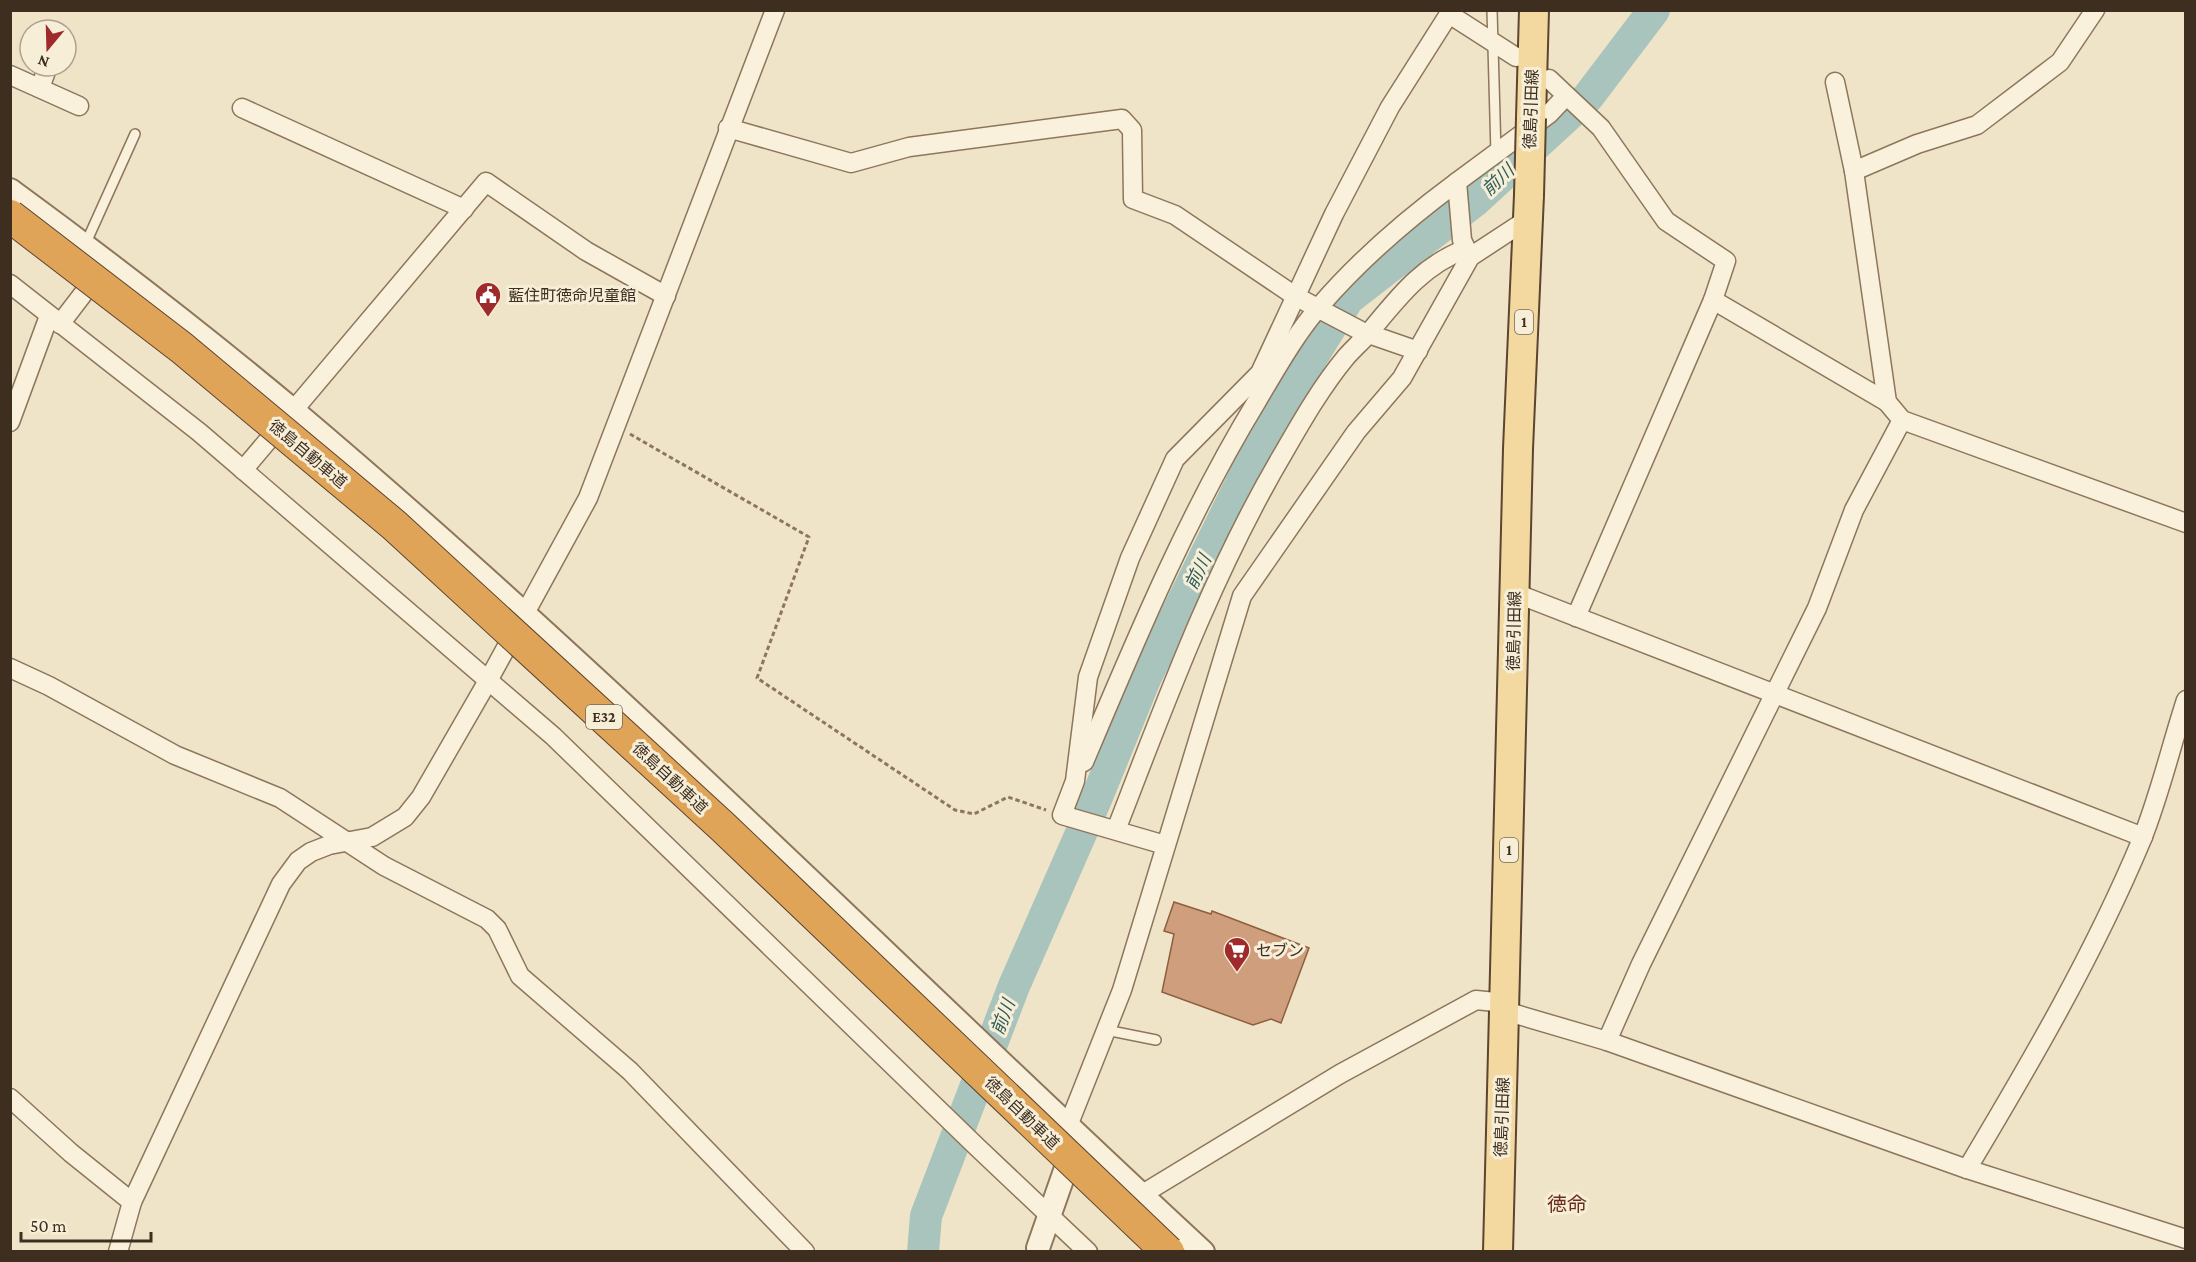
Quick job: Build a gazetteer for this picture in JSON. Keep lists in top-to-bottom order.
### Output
{
  "streets": {
    "highway": ["徳島自動車道", "E32"],
    "main road": ["徳島引田線", "1"]
  },
  "districts": ["徳命"],
  "water": ["前川"],
  "places": {
    "public building": ["藍住町徳命児童館"],
    "supermarket": ["セブン"]
  },
  "scale_bar": "50 m",
  "north": "bottom"
}
